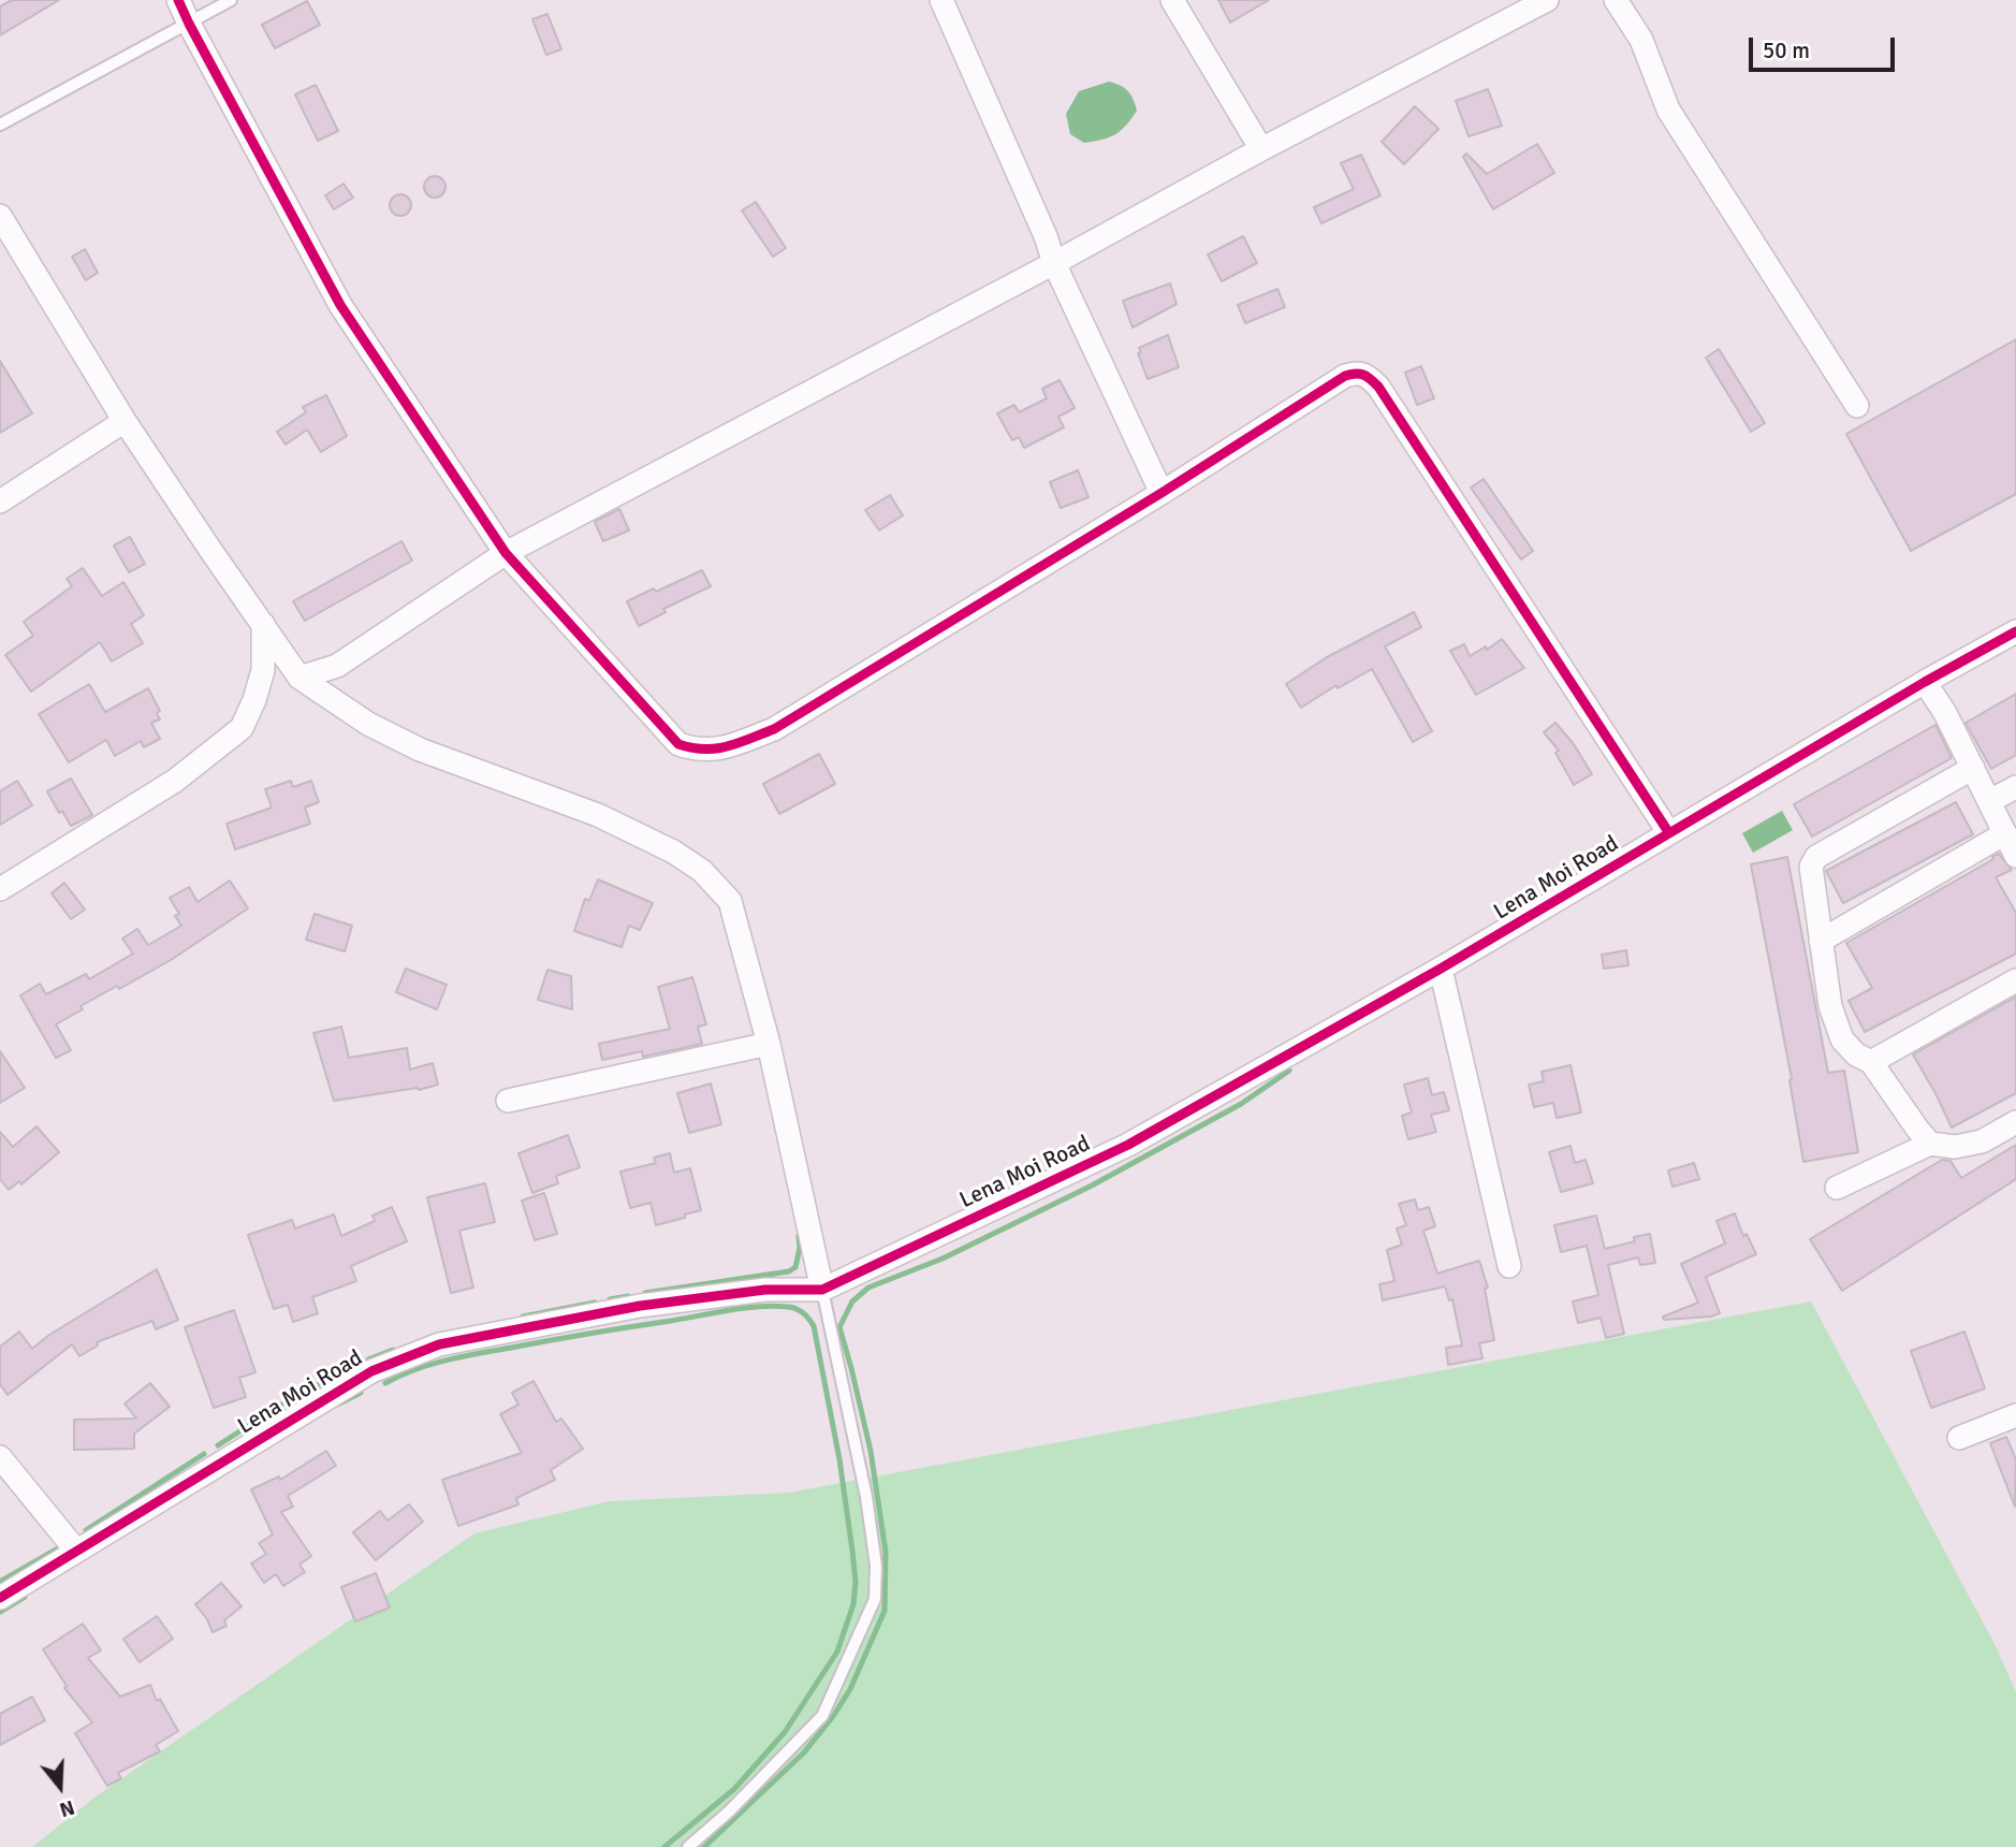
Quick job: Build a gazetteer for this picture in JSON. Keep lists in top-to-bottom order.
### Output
{
  "streets": {
    "street": ["Lena Moi Road"]
  },
  "scale_bar": "50 m",
  "north": "bottom"
}
